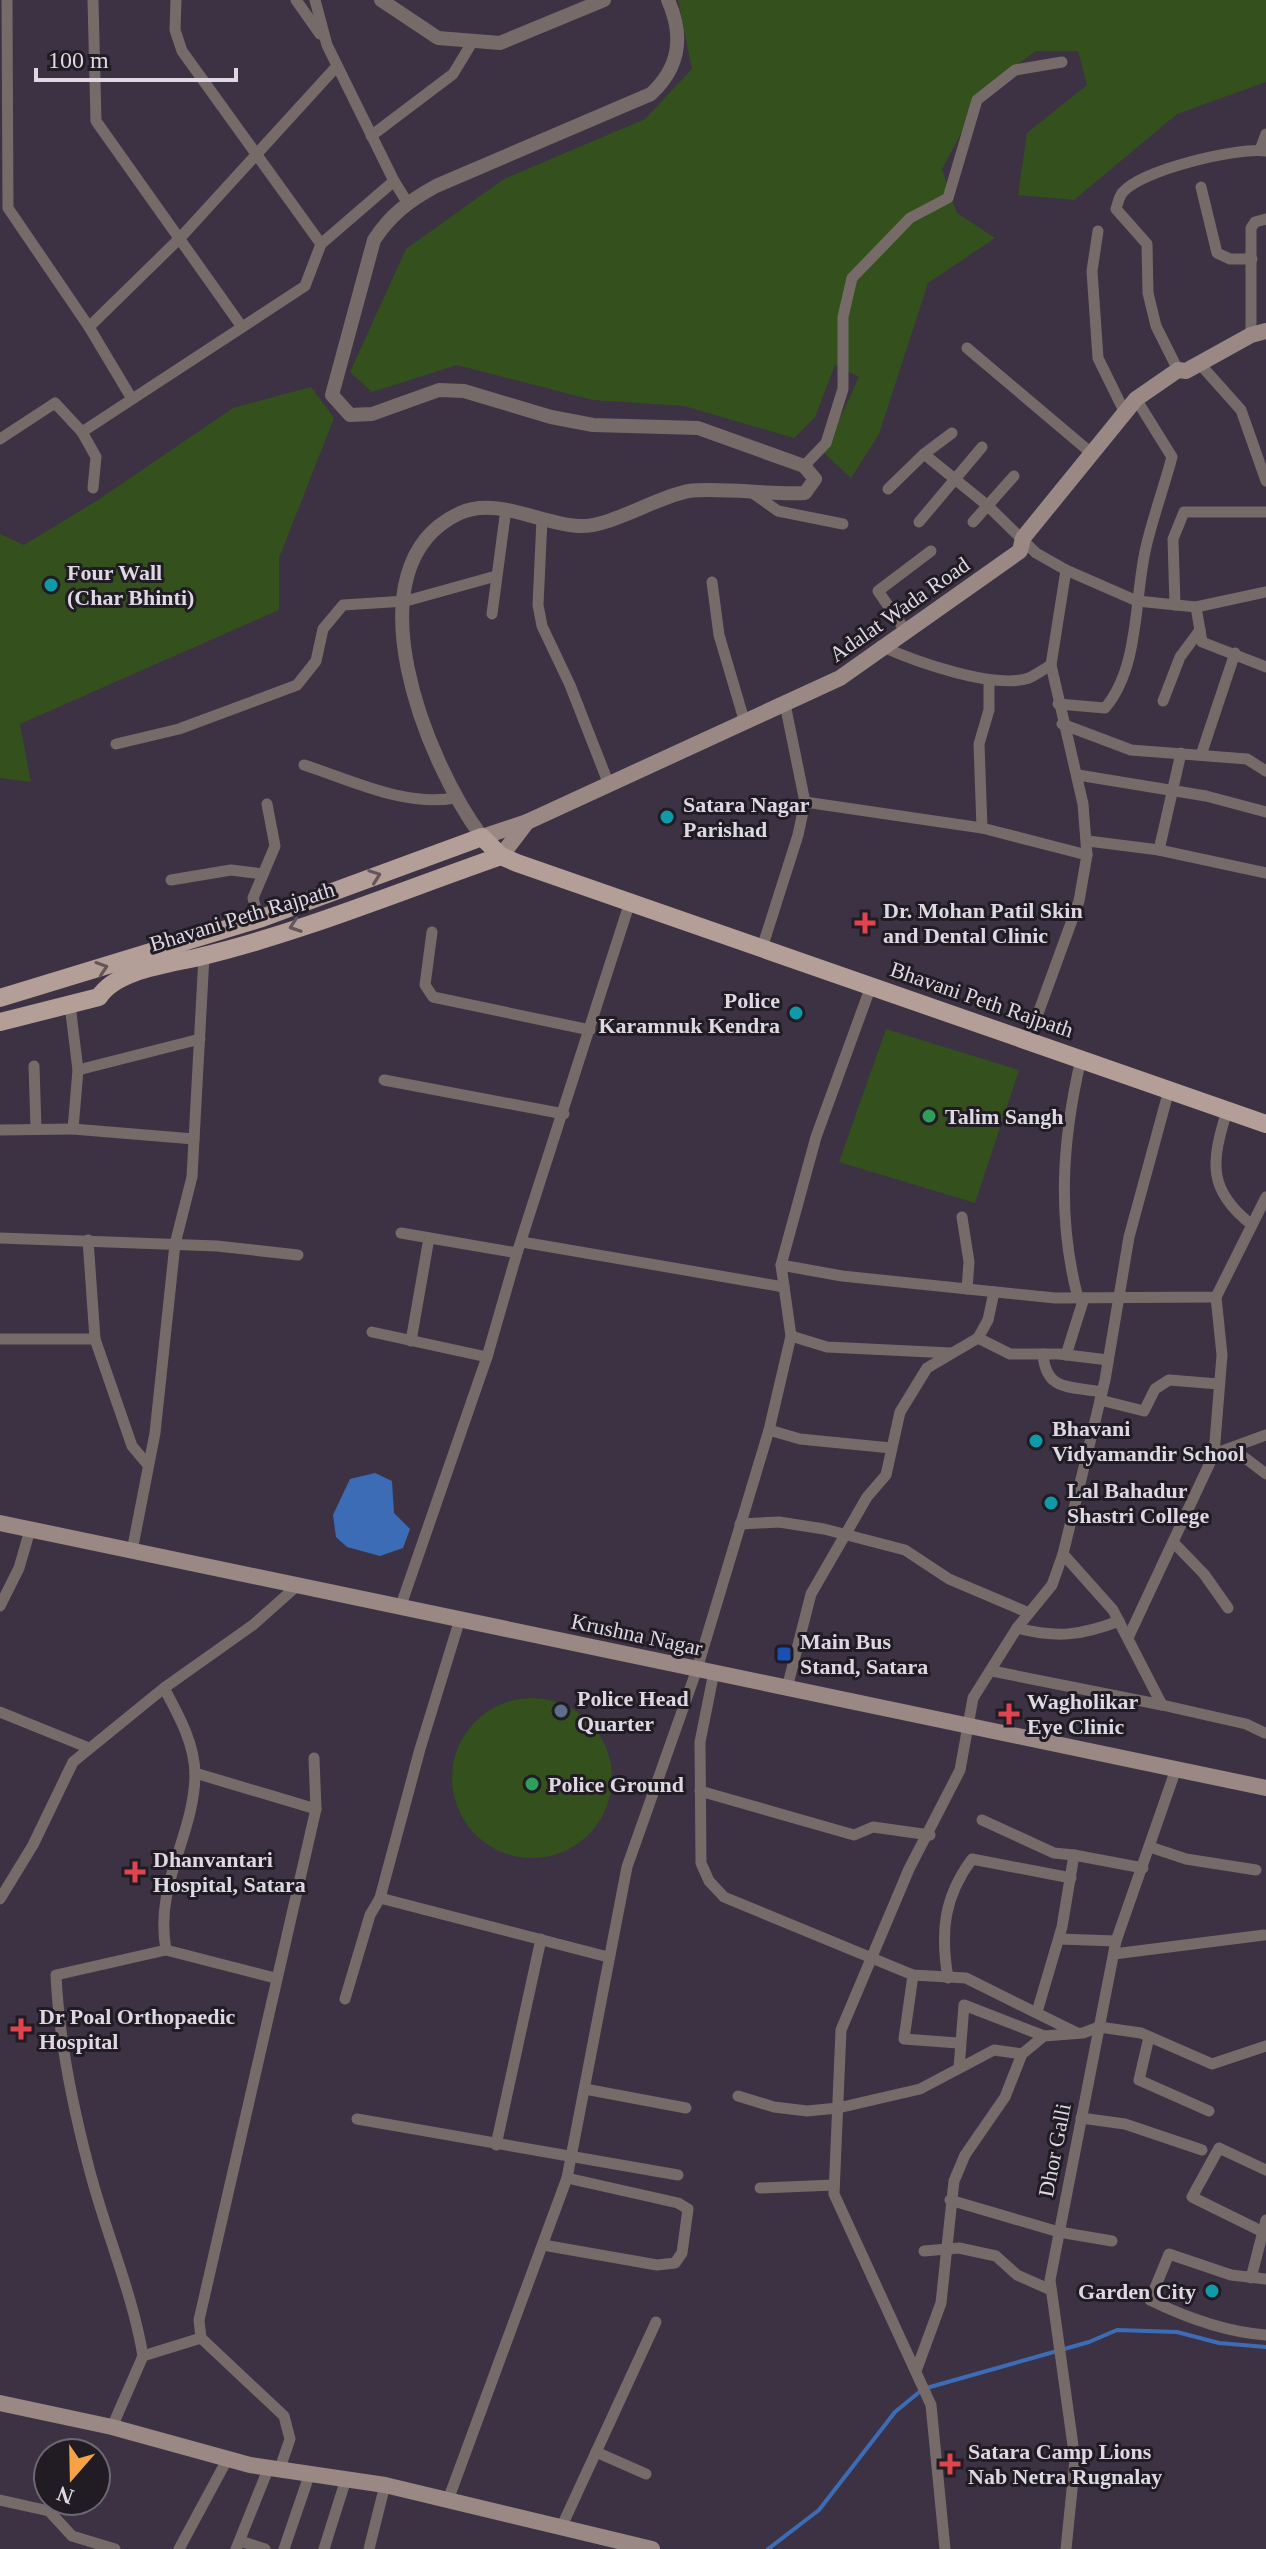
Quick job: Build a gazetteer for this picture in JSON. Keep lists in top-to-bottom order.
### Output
{
  "streets": {
    "main road": ["Adalat Wada Road", "Bhavani Peth Rajpath", "Krushna Nagar"],
    "street": ["Dhor Galli"]
  },
  "crossings": [
    ["Adalat Wada Road", "Bhavani Peth Rajpath"],
    ["Krushna Nagar", "Dhor Galli"]
  ],
  "places": {
    "other": [
      "Four Wall (Char Bhinti)",
      "Satara Nagar Parishad",
      "Police Karamnuk Kendra",
      "Talim Sangh",
      "Bhavani Vidyamandir School",
      "Lal Bahadur Shastri College",
      "Police Head Quarter",
      "Police Ground",
      "Garden City"
    ],
    "health": [
      "Dr. Mohan Patil Skin and Dental Clinic",
      "Wagholikar Eye Clinic",
      "Dhanvantari Hospital, Satara",
      "Dr Poal Orthopaedic Hospital",
      "Satara Camp Lions Nab Netra Rugnalay"
    ],
    "transit": ["Main Bus Stand, Satara"]
  },
  "scale_bar": "100 m",
  "north": "bottom"
}
